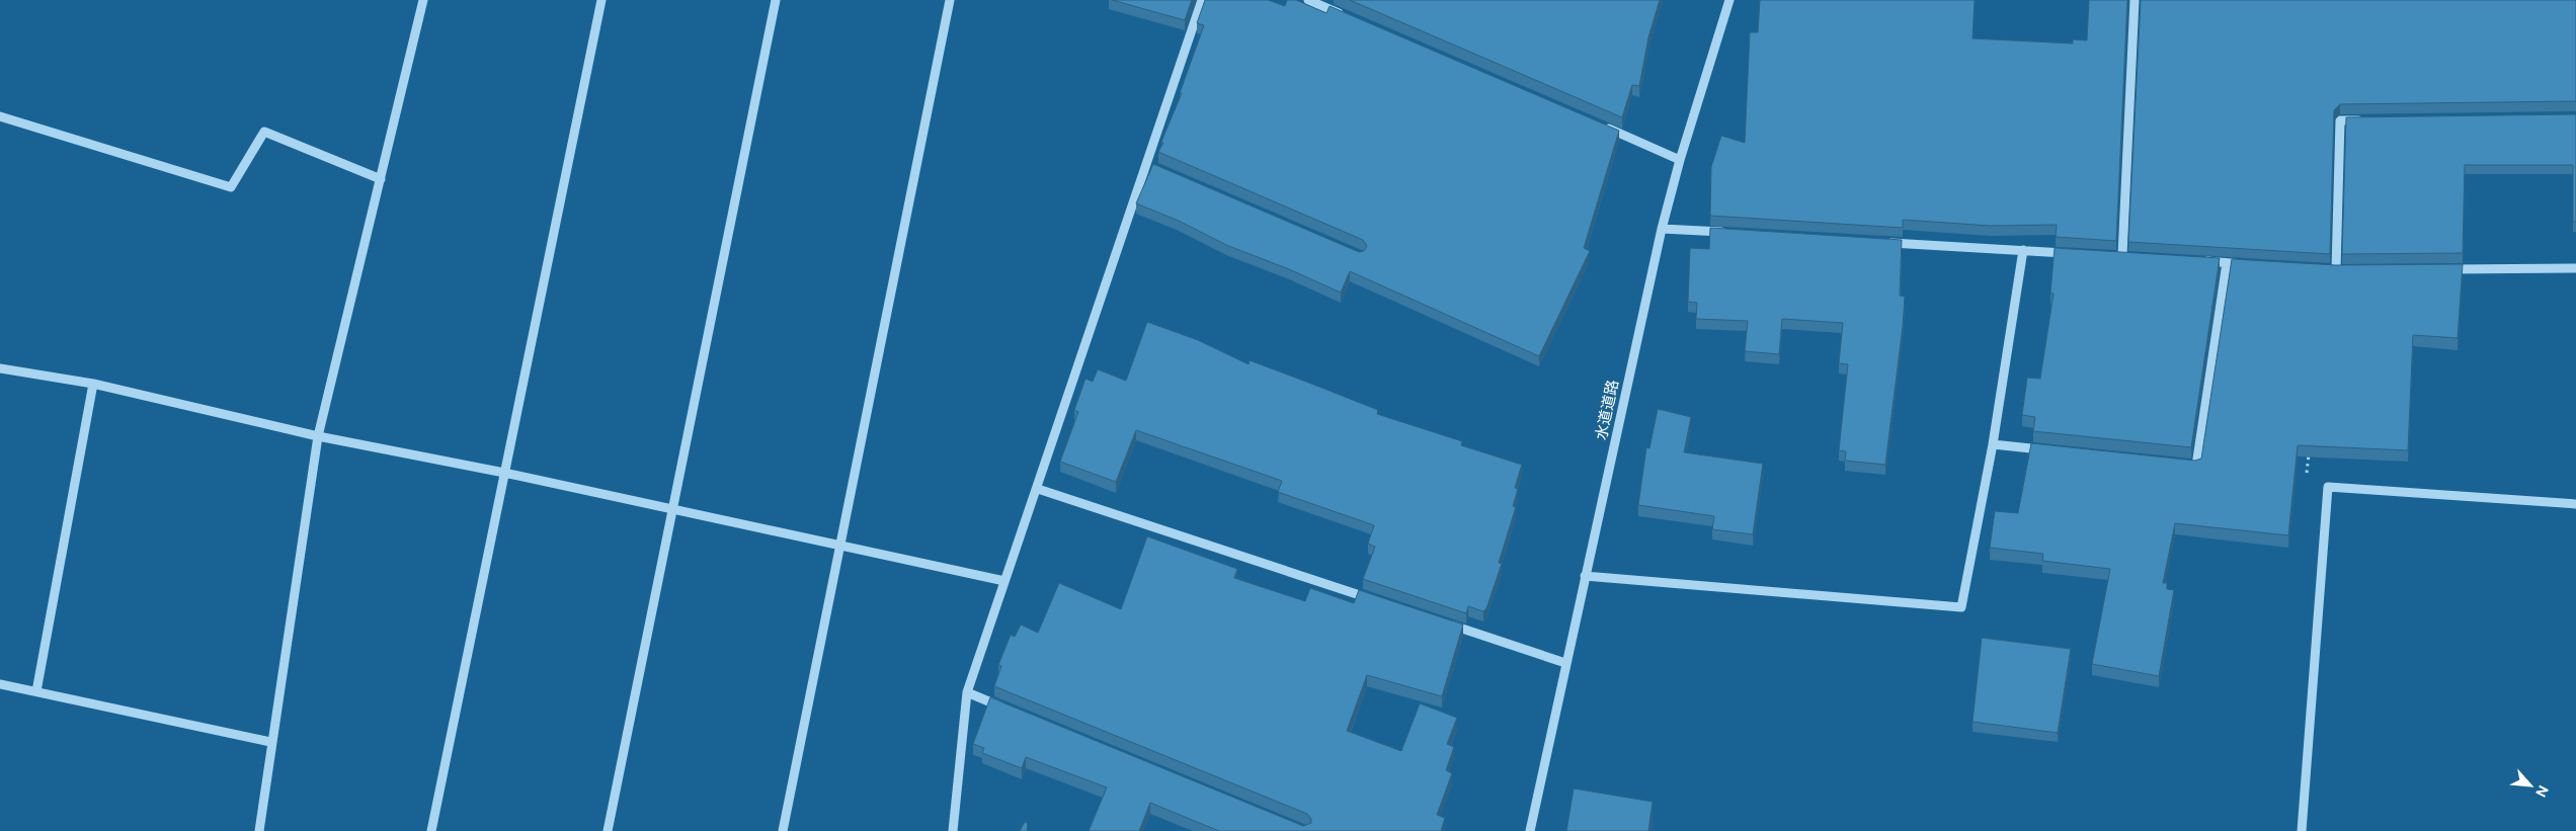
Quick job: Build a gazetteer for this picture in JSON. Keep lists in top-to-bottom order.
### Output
{
  "streets": {
    "street": ["水道道路"]
  },
  "north": "bottom right"
}
